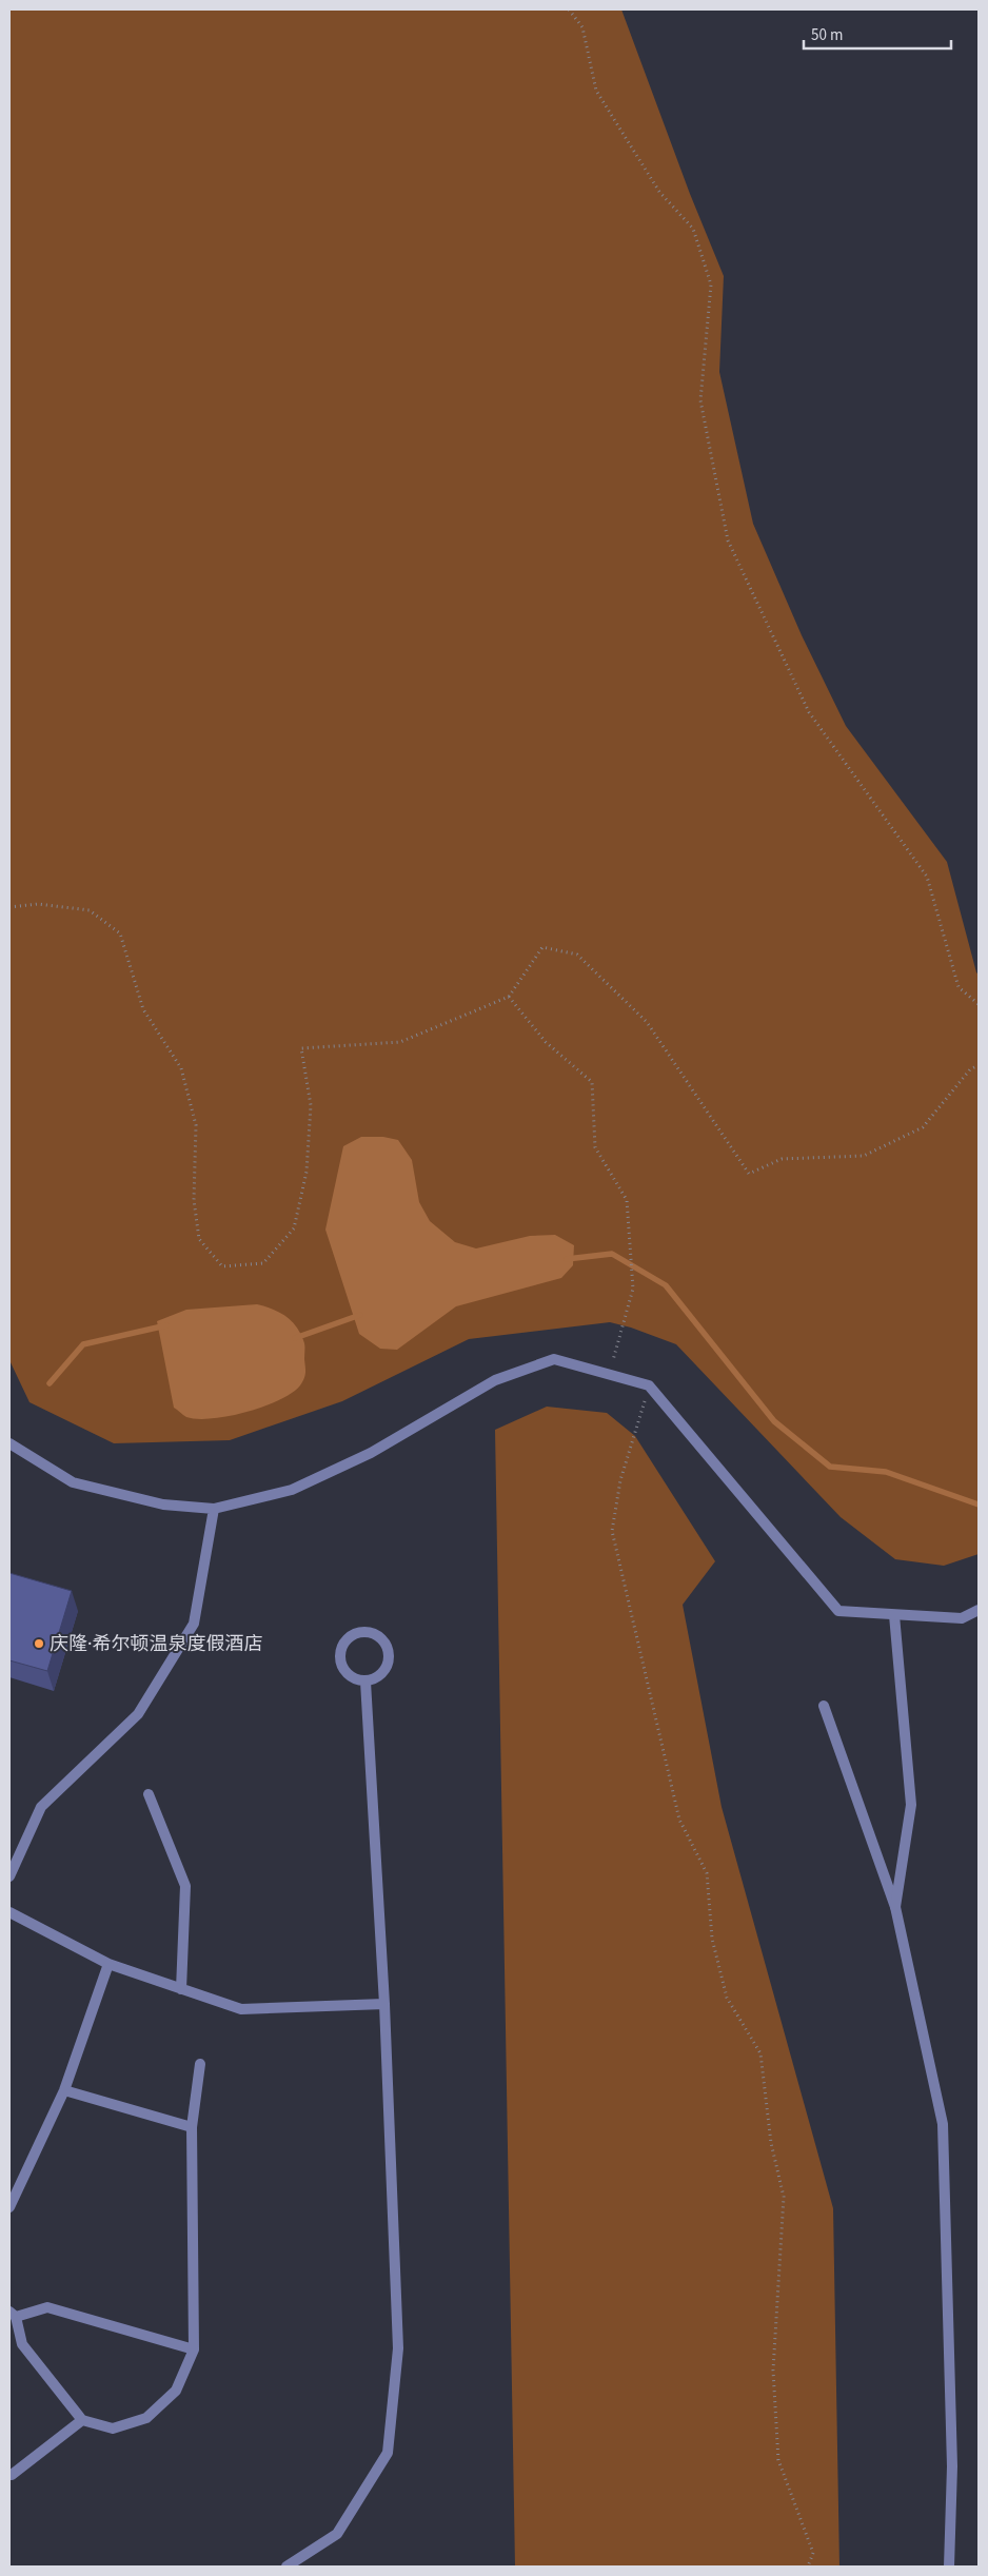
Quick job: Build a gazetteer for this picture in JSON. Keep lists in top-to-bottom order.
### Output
{
  "places": ["庆隆·希尔顿温泉度假酒店"],
  "scale_bar": "50 m"
}
